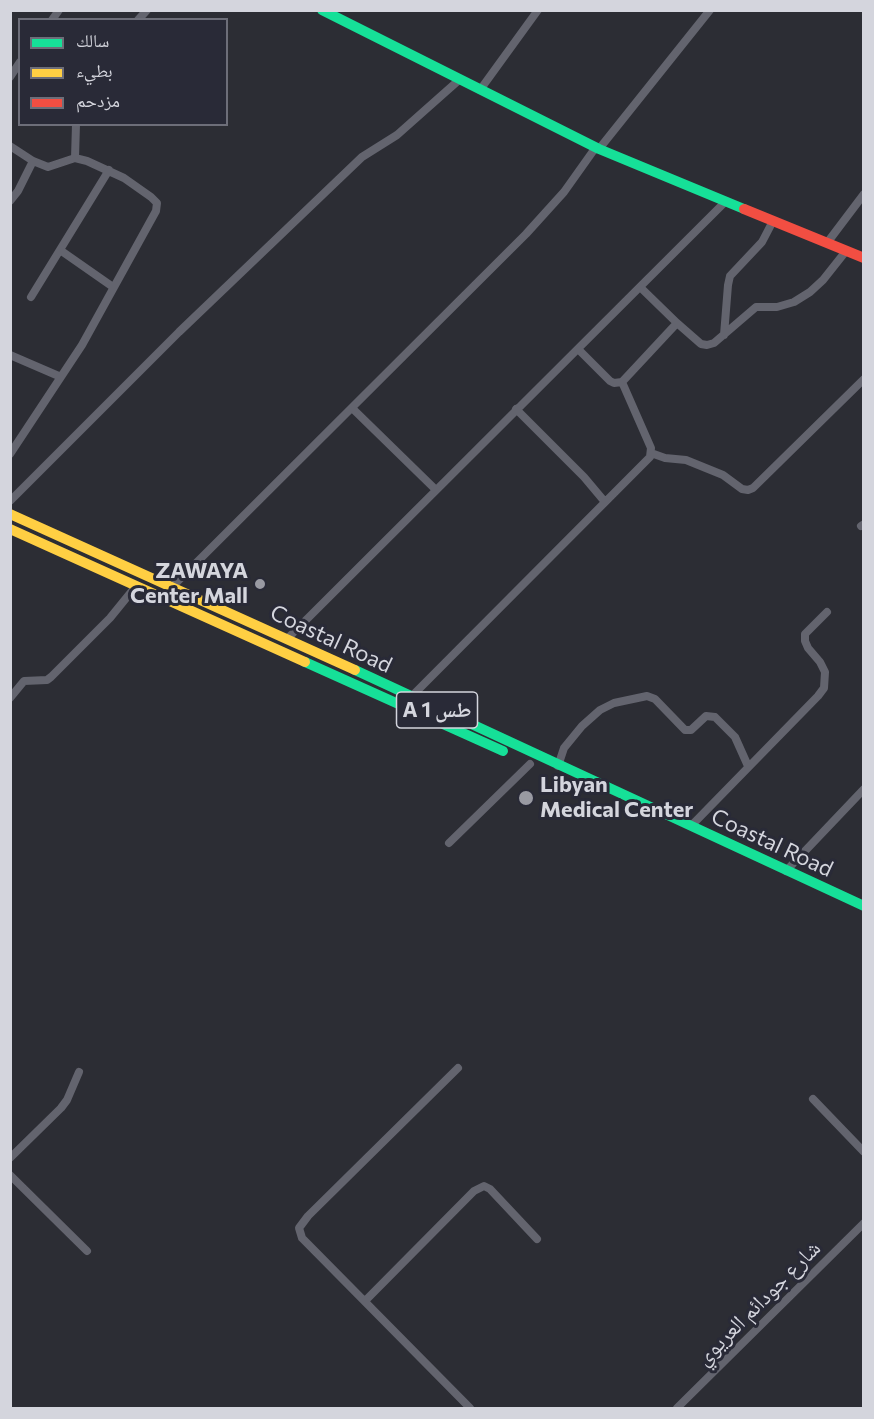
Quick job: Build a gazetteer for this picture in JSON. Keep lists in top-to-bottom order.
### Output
{
  "streets": {
    "main road": ["Coastal Road", "A 1 طس"],
    "street": ["شارع جودائم العريوي"]
  },
  "places": ["ZAWAYA Center Mall", "Libyan Medical Center"],
  "legend": ["سالك", "بطيء", "مزدحم"]
}
